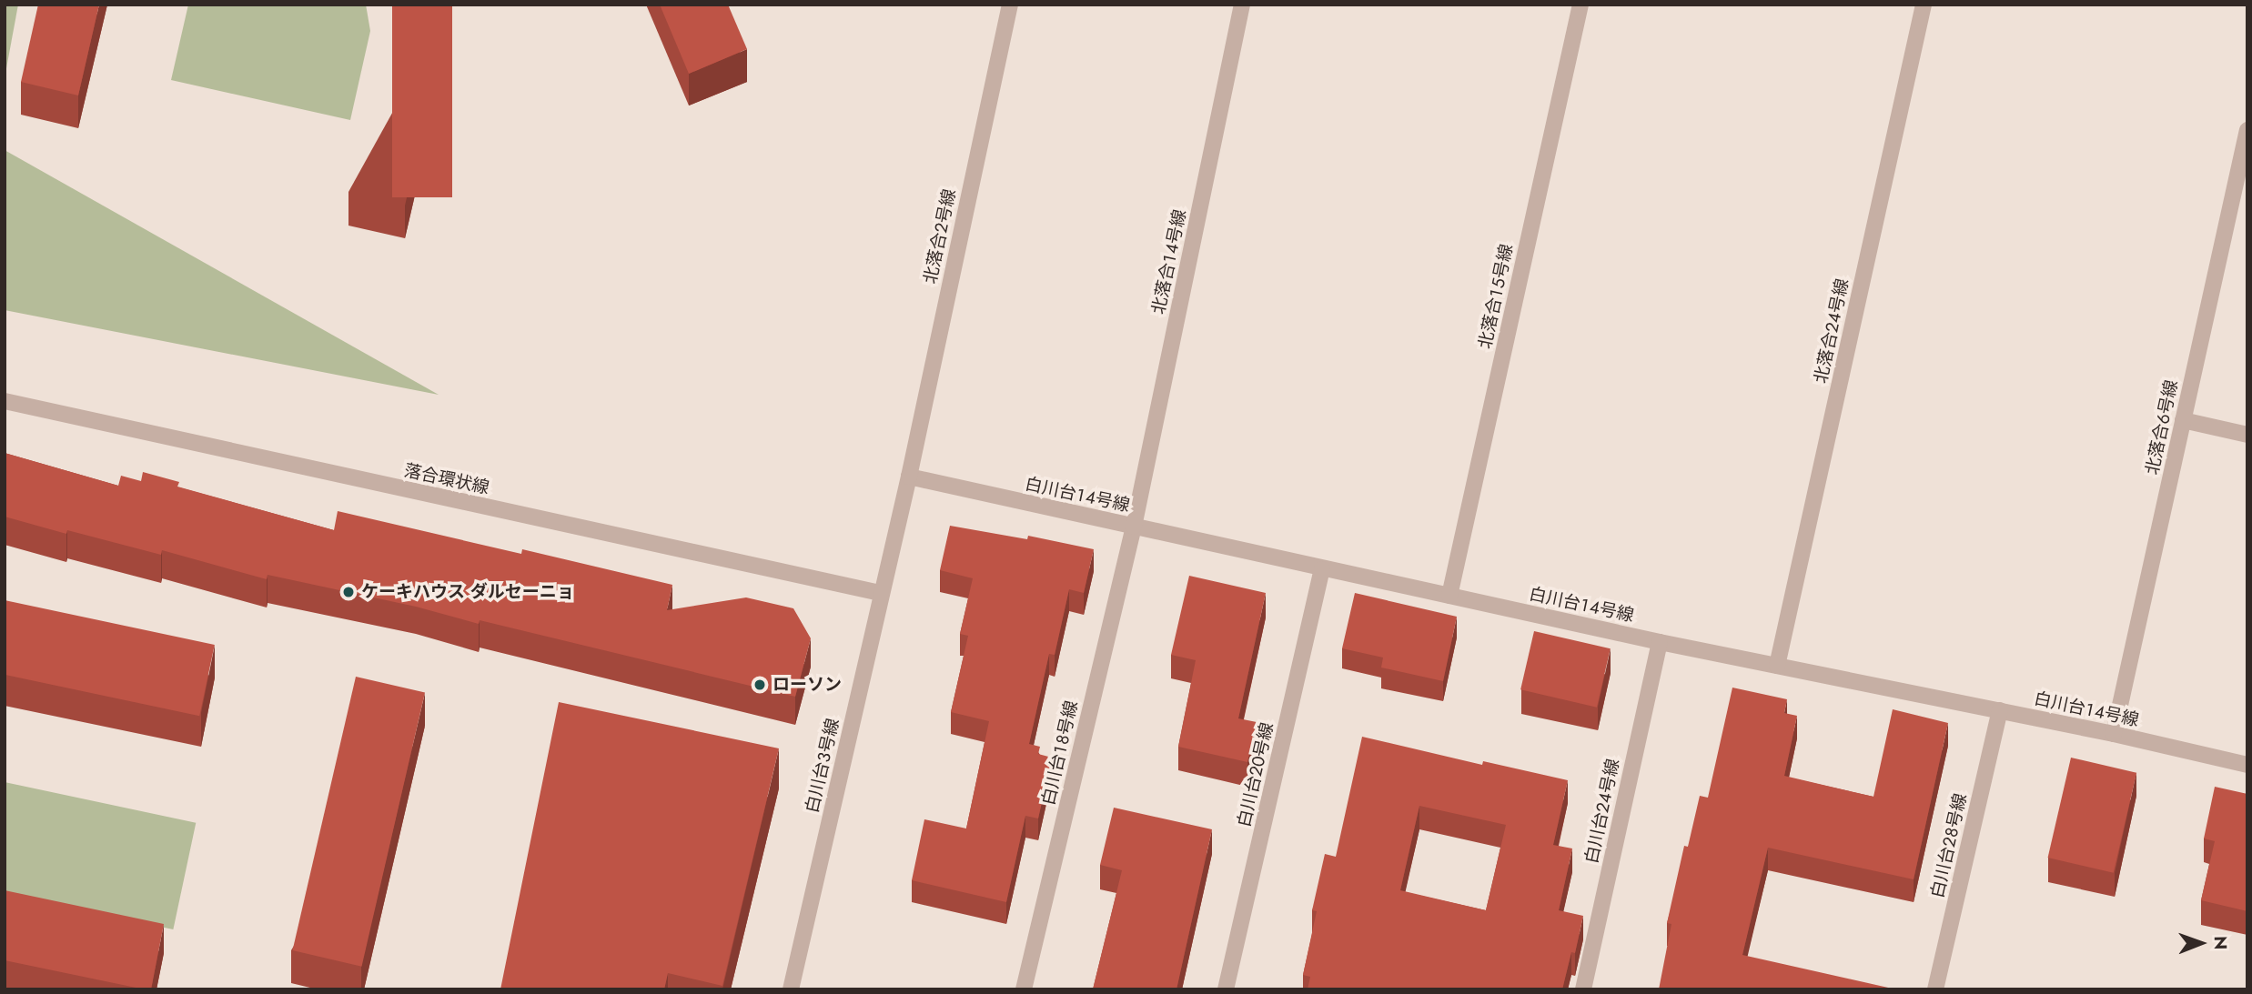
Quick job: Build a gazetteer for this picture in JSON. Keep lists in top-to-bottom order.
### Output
{
  "streets": {
    "street": [
      "北落合２号線",
      "北落合１４号線",
      "北落合１５号線",
      "北落合２４号線",
      "北落合６号線",
      "落合環状線",
      "白川台１４号線",
      "白川台１８号線",
      "白川台３号線",
      "白川台２０号線",
      "白川台２４号線",
      "白川台２８号線"
    ]
  },
  "crossings": [
    ["北落合２号線", "白川台１４号線"],
    ["北落合２号線", "白川台３号線"],
    ["北落合１４号線", "白川台１４号線"],
    ["北落合１４号線", "白川台１８号線"],
    ["北落合１５号線", "白川台１４号線"],
    ["北落合２４号線", "白川台１４号線"],
    ["北落合６号線", "白川台１４号線"],
    ["落合環状線", "白川台３号線"],
    ["白川台１４号線", "白川台１８号線"],
    ["白川台１４号線", "白川台３号線"],
    ["白川台１４号線", "白川台２０号線"],
    ["白川台１４号線", "白川台２４号線"],
    ["白川台１４号線", "白川台２８号線"]
  ],
  "places": ["ケーキハウス ダルセーニョ", "ローソン"],
  "north": "right"
}
